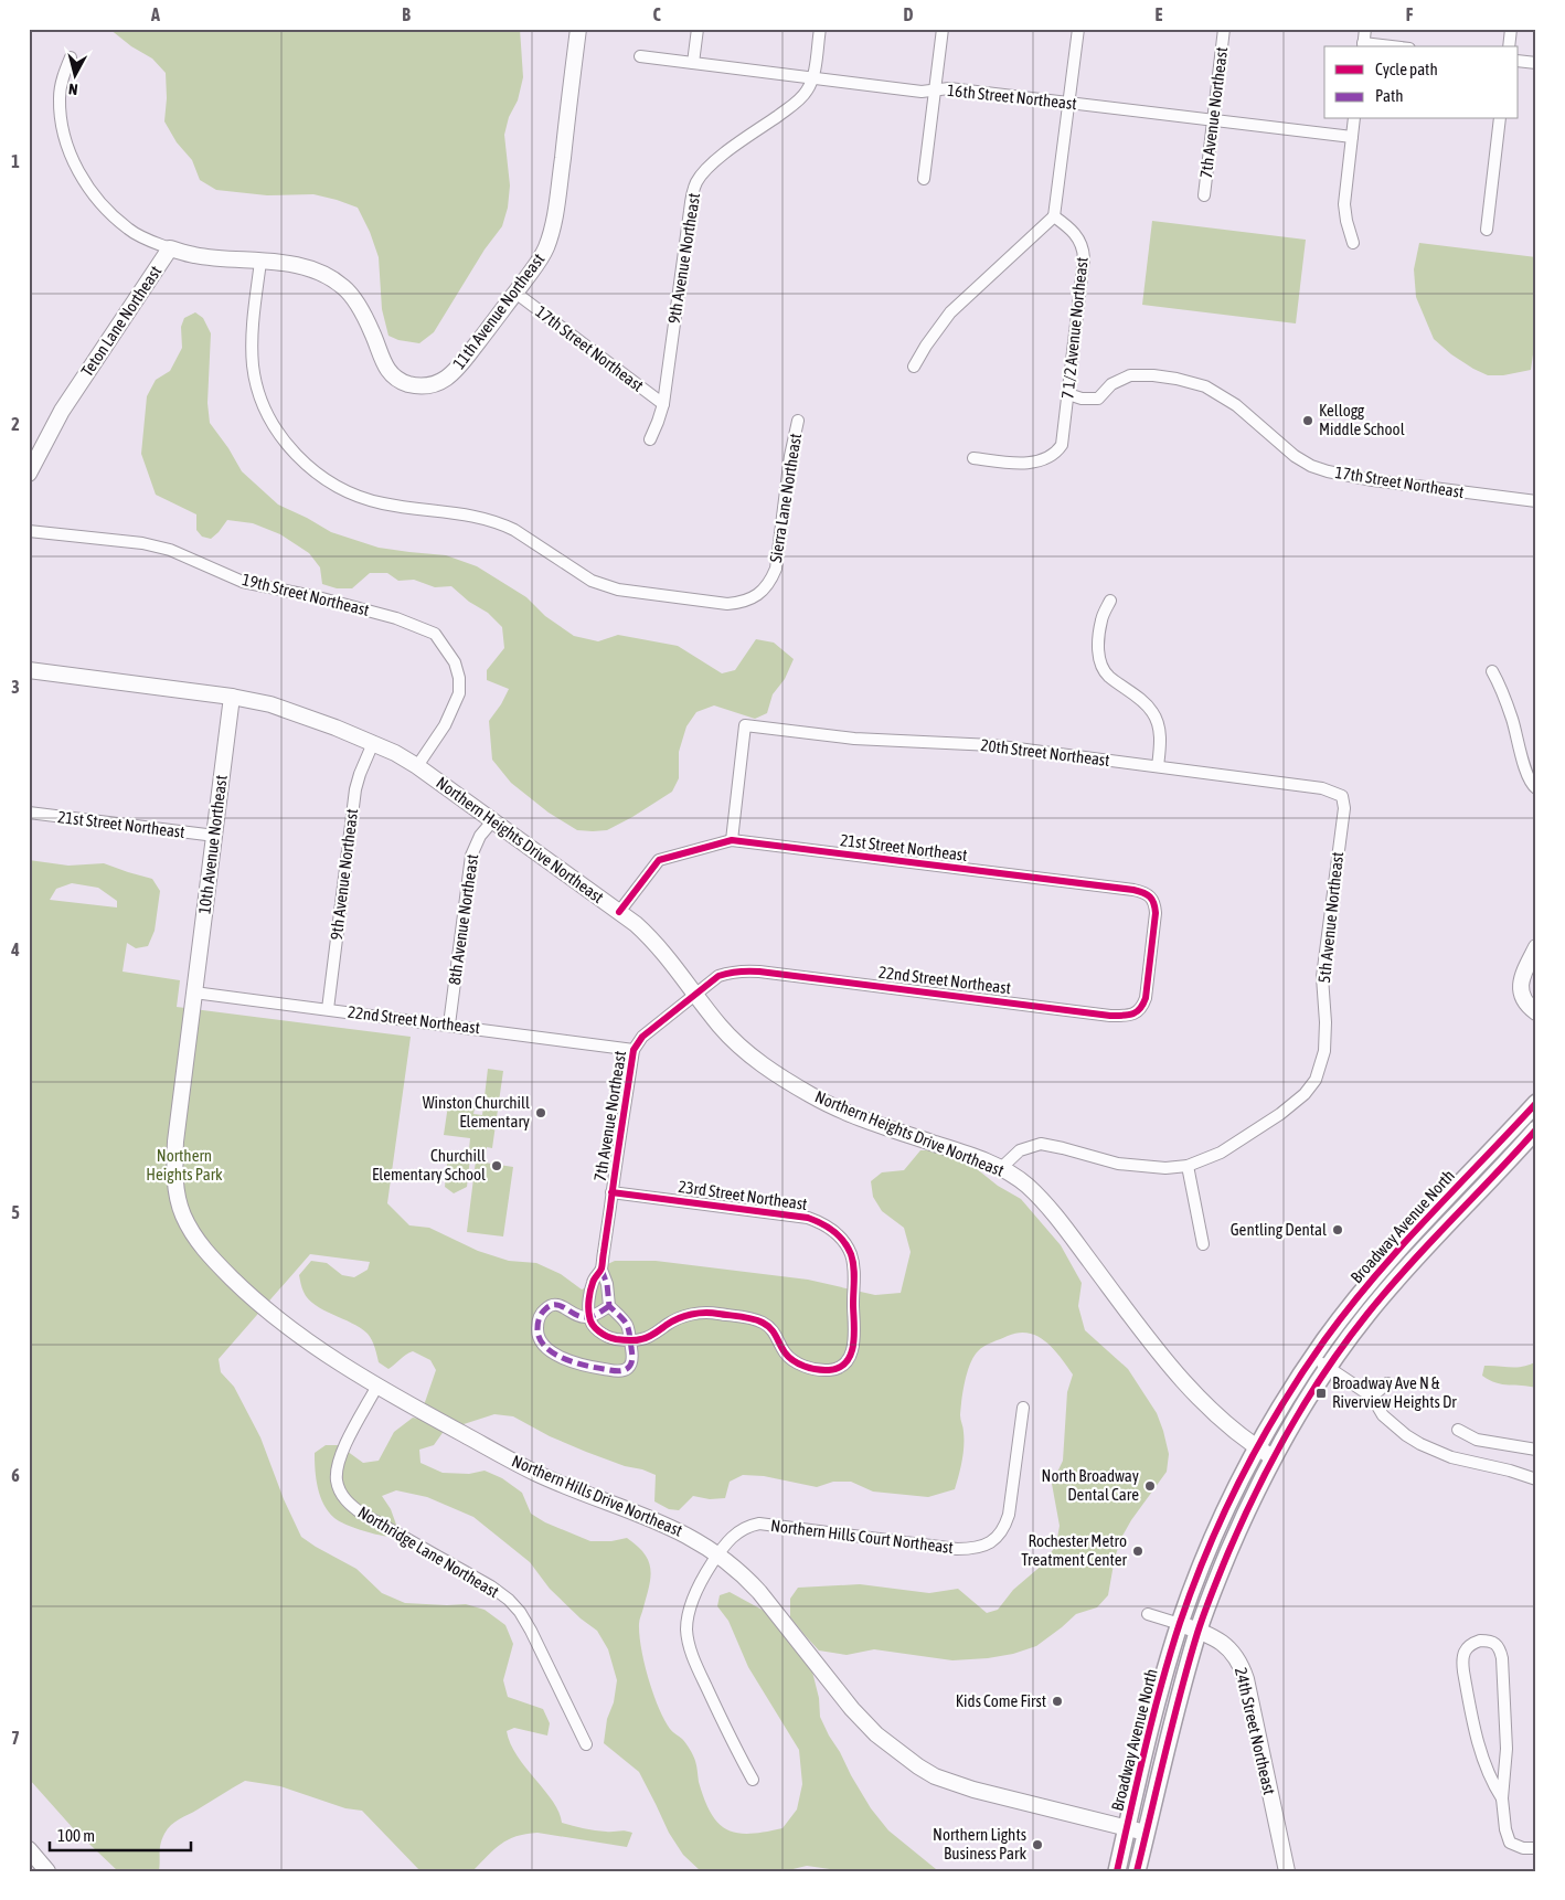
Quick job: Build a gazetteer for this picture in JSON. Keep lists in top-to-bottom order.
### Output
{
  "streets": {
    "main road": ["Broadway Avenue North"],
    "street": [
      "16th Street Northeast",
      "7th Avenue Northeast",
      "9th Avenue Northeast",
      "11th Avenue Northeast",
      "Teton Lane Northeast",
      "7 1/2 Avenue Northeast",
      "17th Street Northeast",
      "Sierra Lane Northeast",
      "19th Street Northeast",
      "20th Street Northeast",
      "21st Street Northeast",
      "Northern Heights Drive Northeast",
      "10th Avenue Northeast",
      "5th Avenue Northeast",
      "8th Avenue Northeast",
      "22nd Street Northeast",
      "23rd Street Northeast",
      "Northern Hills Drive Northeast",
      "Northern Hills Court Northeast",
      "Northridge Lane Northeast",
      "24th Street Northeast"
    ]
  },
  "crossings": [
    ["16th Street Northeast", "7th Avenue Northeast"],
    ["16th Street Northeast", "9th Avenue Northeast"],
    ["7th Avenue Northeast", "Northern Heights Drive Northeast"],
    ["7th Avenue Northeast", "22nd Street Northeast"],
    ["7th Avenue Northeast", "23rd Street Northeast"],
    ["9th Avenue Northeast", "17th Street Northeast"],
    ["9th Avenue Northeast", "Northern Heights Drive Northeast"],
    ["9th Avenue Northeast", "22nd Street Northeast"],
    ["11th Avenue Northeast", "Teton Lane Northeast"],
    ["11th Avenue Northeast", "17th Street Northeast"],
    ["11th Avenue Northeast", "Sierra Lane Northeast"],
    ["Teton Lane Northeast", "Sierra Lane Northeast"],
    ["7 1/2 Avenue Northeast", "17th Street Northeast"],
    ["19th Street Northeast", "Northern Heights Drive Northeast"],
    ["20th Street Northeast", "21st Street Northeast"],
    ["20th Street Northeast", "5th Avenue Northeast"],
    ["21st Street Northeast", "Northern Heights Drive Northeast"],
    ["21st Street Northeast", "10th Avenue Northeast"],
    ["21st Street Northeast", "22nd Street Northeast"],
    ["Northern Heights Drive Northeast", "10th Avenue Northeast"],
    ["Northern Heights Drive Northeast", "5th Avenue Northeast"],
    ["Northern Heights Drive Northeast", "8th Avenue Northeast"],
    ["Northern Heights Drive Northeast", "22nd Street Northeast"],
    ["Northern Heights Drive Northeast", "Broadway Avenue North"],
    ["10th Avenue Northeast", "22nd Street Northeast"],
    ["10th Avenue Northeast", "Northern Hills Drive Northeast"],
    ["8th Avenue Northeast", "22nd Street Northeast"],
    ["22nd Street Northeast", "Northern Hills Drive Northeast"],
    ["Broadway Avenue North", "Northern Hills Drive Northeast"],
    ["Broadway Avenue North", "24th Street Northeast"],
    ["Northern Hills Drive Northeast", "Northern Hills Court Northeast"],
    ["Northern Hills Drive Northeast", "Northridge Lane Northeast"]
  ],
  "parks": ["Northern Heights Park"],
  "places": {
    "other": [
      "Kellogg Middle School",
      "Winston Churchill Elementary",
      "Churchill Elementary School",
      "Gentling Dental",
      "North Broadway Dental Care",
      "Rochester Metro Treatment Center",
      "Kids Come First",
      "Northern Lights Business Park"
    ],
    "transit": ["Broadway Ave N & Riverview Heights Dr"]
  },
  "legend": ["Cycle path", "Path"],
  "scale_bar": "100 m",
  "north": "bottom",
  "grid": {
    "columns": [
      "A",
      "B",
      "C",
      "D",
      "E",
      "F"
    ],
    "rows": [
      "1",
      "2",
      "3",
      "4",
      "5",
      "6",
      "7"
    ]
  }
}
